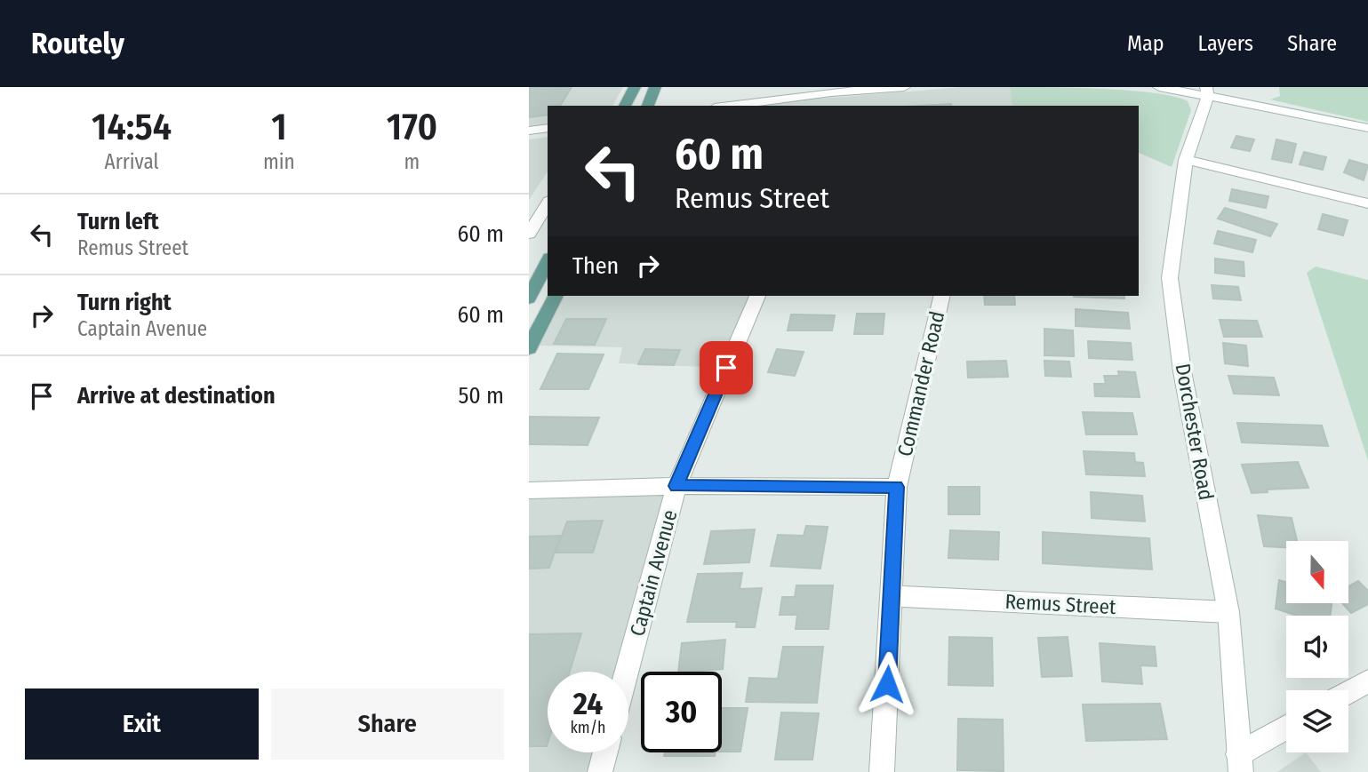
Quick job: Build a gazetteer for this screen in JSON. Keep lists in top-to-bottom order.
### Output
{
  "streets": {
    "street": [
      "Commander Road",
      "Dorchester Road",
      "Captain Avenue",
      "Remus Street"
    ]
  },
  "crossings": [
    ["Commander Road", "Remus Street"],
    ["Dorchester Road", "Remus Street"]
  ],
  "north": "bottom",
  "page": {
    "header": "Routely",
    "nav": ["Map", "Layers", "Share"],
    "eta": [
      "14:54",
      "Arrival",
      "1",
      "min",
      "170",
      "m"
    ],
    "turn": ["60 m", "Remus Street"],
    "list": [
      {
        "name": "Turn left",
        "note": "Remus Street",
        "value": "60 m"
      },
      {
        "name": "Turn right",
        "note": "Captain Avenue",
        "value": "60 m"
      },
      {
        "name": "Arrive at destination",
        "value": "50 m"
      }
    ],
    "then": "Then",
    "speed": "24 km/h",
    "limit": "30",
    "buttons": ["Exit", "Share"]
  }
}
